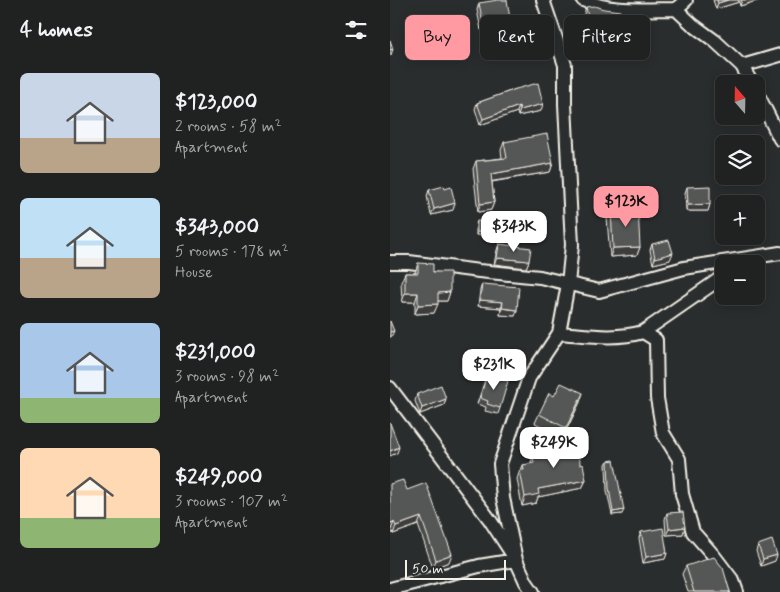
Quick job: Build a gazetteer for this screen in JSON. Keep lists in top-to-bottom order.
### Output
{
  "scale_bar": "50 m",
  "north": "top",
  "page": {
    "heading": "4 homes",
    "chip": ["Buy", "Rent", "Filters"],
    "list": [
      {
        "name": "$123,000",
        "note": "2 rooms · 58 m² · Apartment"
      },
      {
        "name": "$343,000",
        "note": "5 rooms · 178 m² · House"
      },
      {
        "name": "$231,000",
        "note": "3 rooms · 98 m² · Apartment"
      },
      {
        "name": "$249,000",
        "note": "3 rooms · 107 m² · Apartment"
      }
    ],
    "map_buttons": ["+", "−"],
    "price": [
      "$123K",
      "$343K",
      "$231K",
      "$249K"
    ],
    "scale": "50 m"
  }
}
